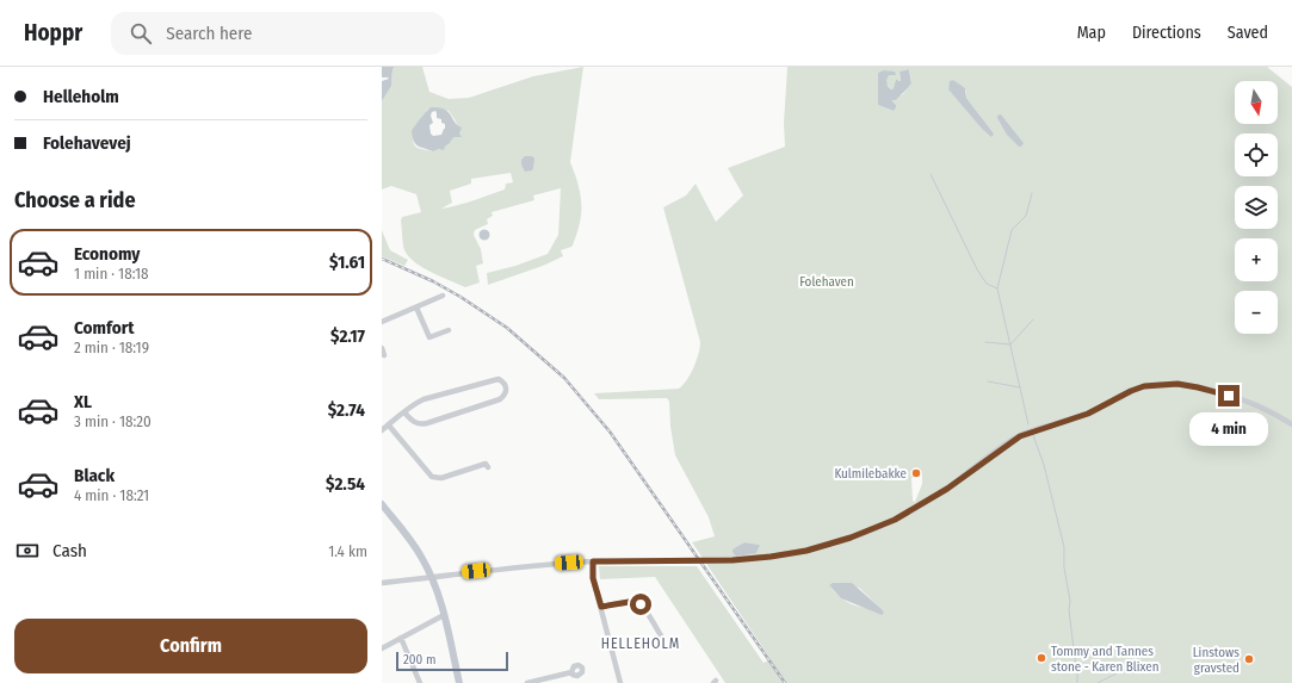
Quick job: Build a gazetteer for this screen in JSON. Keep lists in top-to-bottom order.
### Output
{
  "districts": ["HELLEHOLM"],
  "parks": ["Folehaven"],
  "places": ["Kulmilebakke", "Tommy and Tannes stone - Karen Blixen", "Linstows gravsted"],
  "scale_bar": "200 m",
  "north": "bottom",
  "page": {
    "header": "Hoppr",
    "search": "Search here",
    "nav": ["Map", "Directions", "Saved"],
    "banner": ["Helleholm", "Folehavevej"],
    "map_buttons": ["+", "−"],
    "heading": "Choose a ride",
    "list": [
      {
        "name": "Economy",
        "note": "1 min · 18:18",
        "value": "$1.61"
      },
      {
        "name": "Comfort",
        "note": "2 min · 18:19",
        "value": "$2.17"
      },
      {
        "name": "XL",
        "note": "3 min · 18:20",
        "value": "$2.74"
      },
      {
        "name": "Black",
        "note": "4 min · 18:21",
        "value": "$2.54"
      }
    ],
    "bubble": "4 min",
    "pay": ["Cash", "1.4 km"],
    "buttons": "Confirm",
    "scale": "200 m"
  }
}
